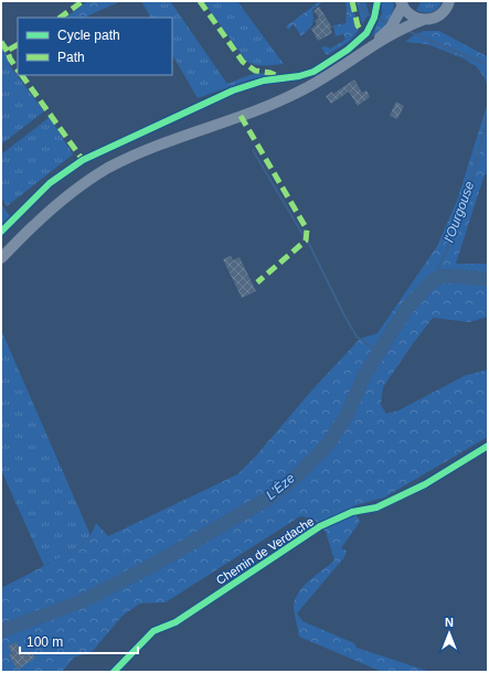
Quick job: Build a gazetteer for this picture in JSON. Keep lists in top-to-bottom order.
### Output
{
  "streets": {
    "street": ["Chemin de Verdache"]
  },
  "water": ["l'Ourgouse", "L'Èze"],
  "legend": ["Cycle path", "Path"],
  "scale_bar": "100 m",
  "north": "top"
}
